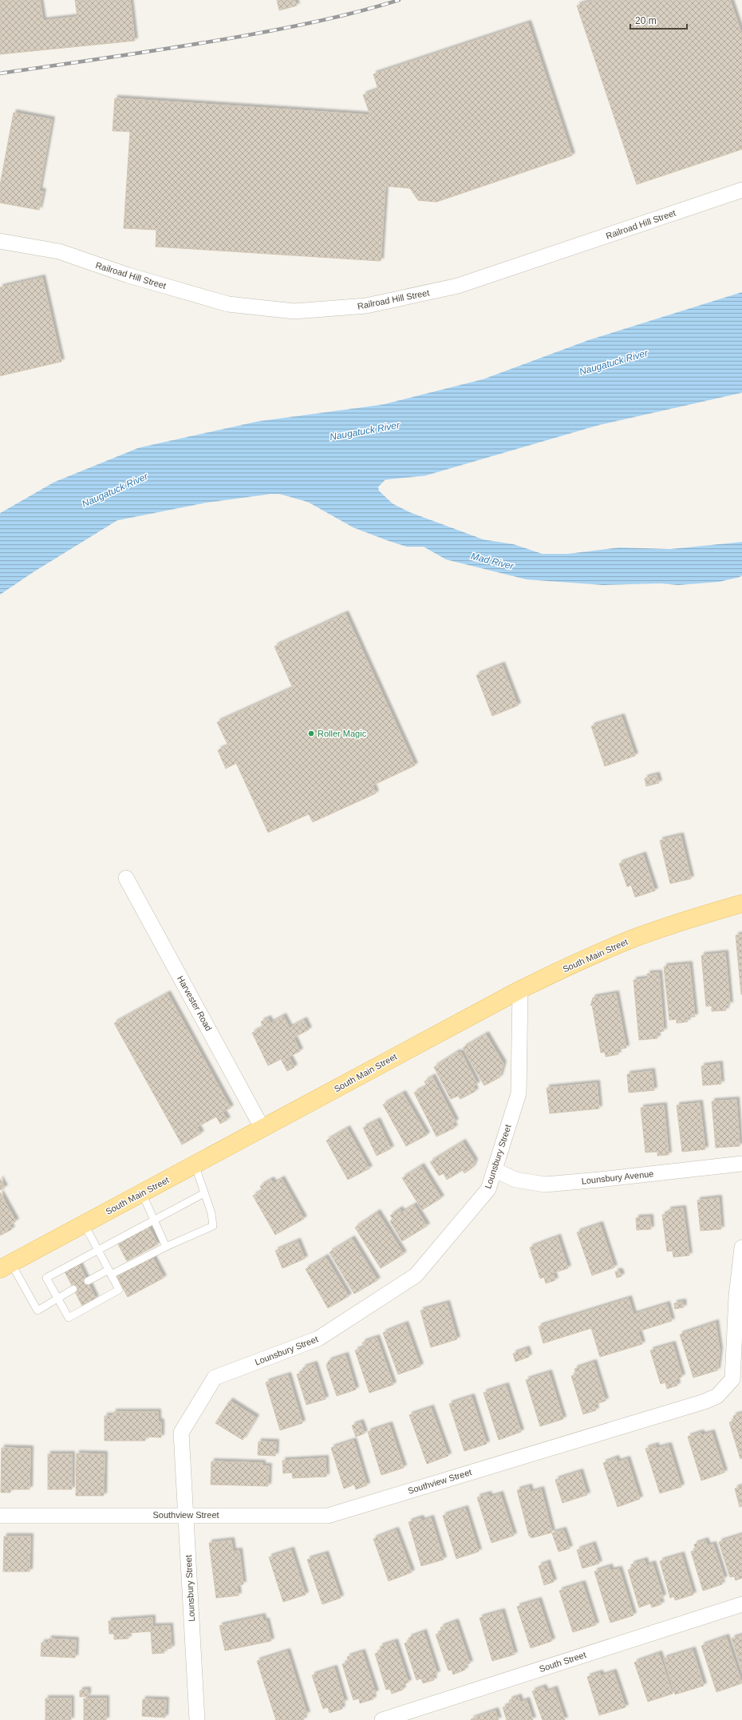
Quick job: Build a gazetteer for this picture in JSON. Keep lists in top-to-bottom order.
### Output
{
  "streets": {
    "main road": ["South Main Street"],
    "street": [
      "Railroad Hill Street",
      "Harvester Road",
      "Lounsbury Street",
      "Lounsbury Avenue",
      "Southview Street",
      "South Street"
    ]
  },
  "crossings": [
    ["South Main Street", "Harvester Road"],
    ["South Main Street", "Lounsbury Street"],
    ["Lounsbury Street", "Lounsbury Avenue"],
    ["Lounsbury Street", "Southview Street"]
  ],
  "water": ["Naugatuck River", "Mad River"],
  "places": ["Roller Magic"],
  "scale_bar": "20 m"
}
